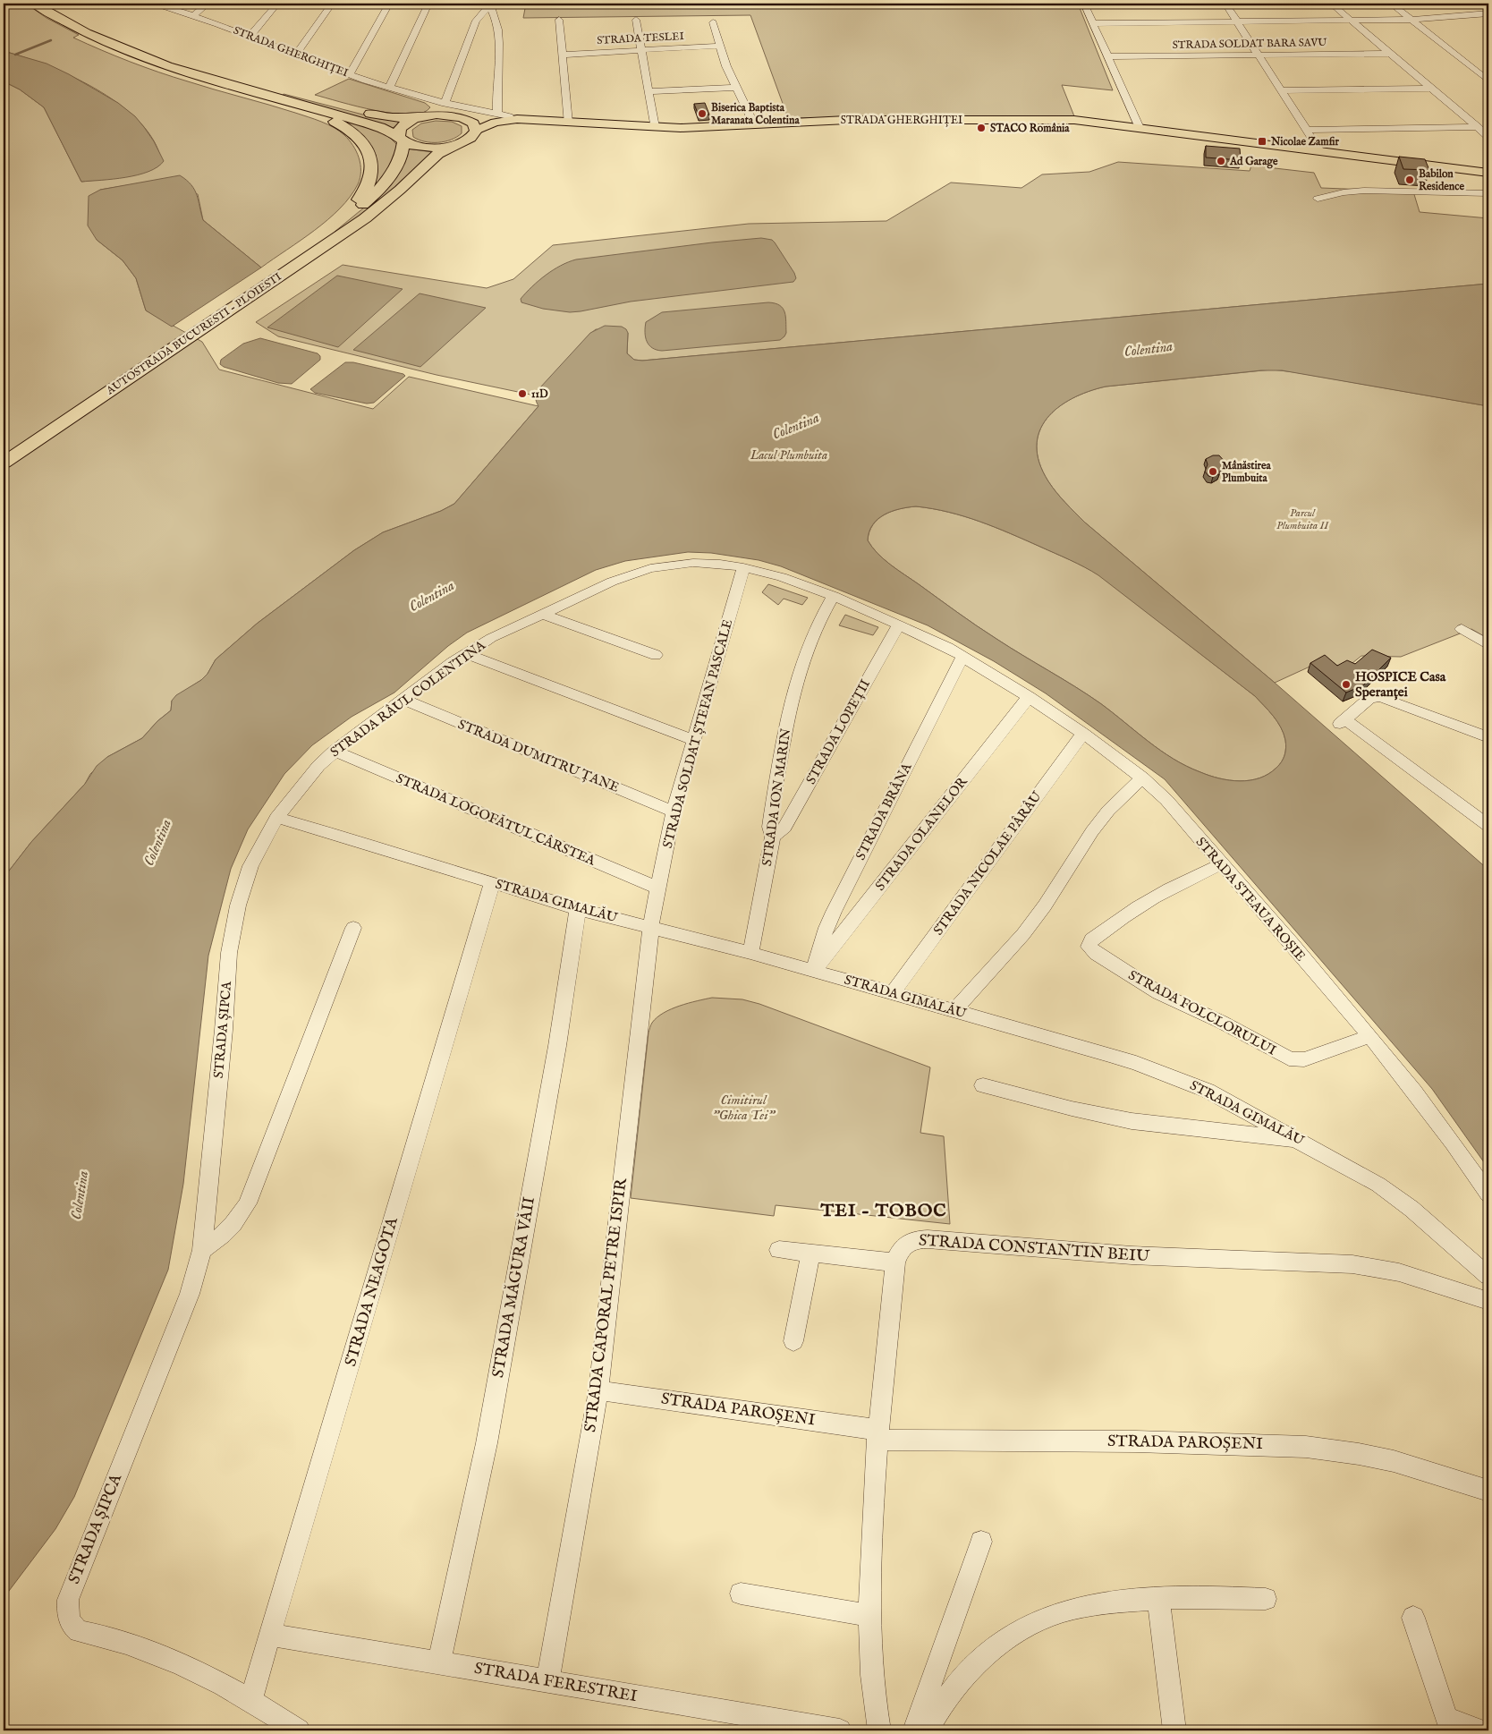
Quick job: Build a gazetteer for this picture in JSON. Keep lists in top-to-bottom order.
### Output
{
  "streets": {
    "highway": ["AUTOSTRADA BUCURESTI - PLOIESTI"],
    "main road": ["STRADA GHERGHIȚEI"],
    "street": [
      "STRADA TESLEI",
      "STRADA SOLDAT BARA SAVU",
      "STRADA RÂUL COLENTINA",
      "STRADA LOPEȚII",
      "STRADA SOLDAT ȘTEFAN PASCALE",
      "STRADA DUMITRU ȚANE",
      "STRADA ION MARIN",
      "STRADA BRÂNA",
      "STRADA LOGOFĂTUL CÂRSTEA",
      "STRADA OLANELOR",
      "STRADA NICOLAE PÂRÂU",
      "STRADA STEAUA ROȘIE",
      "STRADA GIMALĂU",
      "STRADA FOLCLORULUI",
      "STRADA ȘIPCA",
      "STRADA CONSTANTIN BEIU",
      "STRADA MĂGURA VĂII",
      "STRADA NEAGOTA",
      "STRADA CAPORAL PETRE ISPIR",
      "STRADA PAROȘENI",
      "STRADA FERESTREI"
    ]
  },
  "crossings": [
    ["STRADA GHERGHIȚEI", "AUTOSTRADA BUCURESTI - PLOIESTI"],
    ["STRADA RÂUL COLENTINA", "STRADA LOPEȚII"],
    ["STRADA RÂUL COLENTINA", "STRADA SOLDAT ȘTEFAN PASCALE"],
    ["STRADA RÂUL COLENTINA", "STRADA DUMITRU ȚANE"],
    ["STRADA RÂUL COLENTINA", "STRADA ION MARIN"],
    ["STRADA RÂUL COLENTINA", "STRADA BRÂNA"],
    ["STRADA RÂUL COLENTINA", "STRADA LOGOFĂTUL CÂRSTEA"],
    ["STRADA RÂUL COLENTINA", "STRADA STEAUA ROȘIE"],
    ["STRADA RÂUL COLENTINA", "STRADA GIMALĂU"],
    ["STRADA RÂUL COLENTINA", "STRADA ȘIPCA"],
    ["STRADA LOPEȚII", "STRADA ION MARIN"],
    ["STRADA SOLDAT ȘTEFAN PASCALE", "STRADA DUMITRU ȚANE"],
    ["STRADA SOLDAT ȘTEFAN PASCALE", "STRADA LOGOFĂTUL CÂRSTEA"],
    ["STRADA SOLDAT ȘTEFAN PASCALE", "STRADA GIMALĂU"],
    ["STRADA SOLDAT ȘTEFAN PASCALE", "STRADA CAPORAL PETRE ISPIR"],
    ["STRADA ION MARIN", "STRADA GIMALĂU"],
    ["STRADA BRÂNA", "STRADA OLANELOR"],
    ["STRADA BRÂNA", "STRADA STEAUA ROȘIE"],
    ["STRADA BRÂNA", "STRADA GIMALĂU"],
    ["STRADA OLANELOR", "STRADA STEAUA ROȘIE"],
    ["STRADA OLANELOR", "STRADA GIMALĂU"],
    ["STRADA NICOLAE PÂRÂU", "STRADA STEAUA ROȘIE"],
    ["STRADA NICOLAE PÂRÂU", "STRADA GIMALĂU"],
    ["STRADA STEAUA ROȘIE", "STRADA FOLCLORULUI"],
    ["STRADA GIMALĂU", "STRADA ȘIPCA"],
    ["STRADA GIMALĂU", "STRADA MĂGURA VĂII"],
    ["STRADA GIMALĂU", "STRADA NEAGOTA"],
    ["STRADA GIMALĂU", "STRADA CAPORAL PETRE ISPIR"],
    ["STRADA ȘIPCA", "STRADA NEAGOTA"],
    ["STRADA CONSTANTIN BEIU", "STRADA PAROȘENI"],
    ["STRADA MĂGURA VĂII", "STRADA FERESTREI"],
    ["STRADA NEAGOTA", "STRADA FERESTREI"],
    ["STRADA CAPORAL PETRE ISPIR", "STRADA PAROȘENI"],
    ["STRADA CAPORAL PETRE ISPIR", "STRADA FERESTREI"]
  ],
  "districts": ["TEI - TOBOC"],
  "water": ["Colentina", "Lacul Plumbuita"],
  "parks": ["Parcul Plumbuita II", "Cimitirul \"Ghica Tei\""],
  "places": {
    "other": [
      "Biserica Baptista Maranata Colentina",
      "STACO România",
      "Ad Garage",
      "Babilon Residence",
      "11D",
      "Mânăstirea Plumbuita",
      "HOSPICE Casa Speranței"
    ],
    "transit": ["Nicolae Zamfir"]
  }
}
